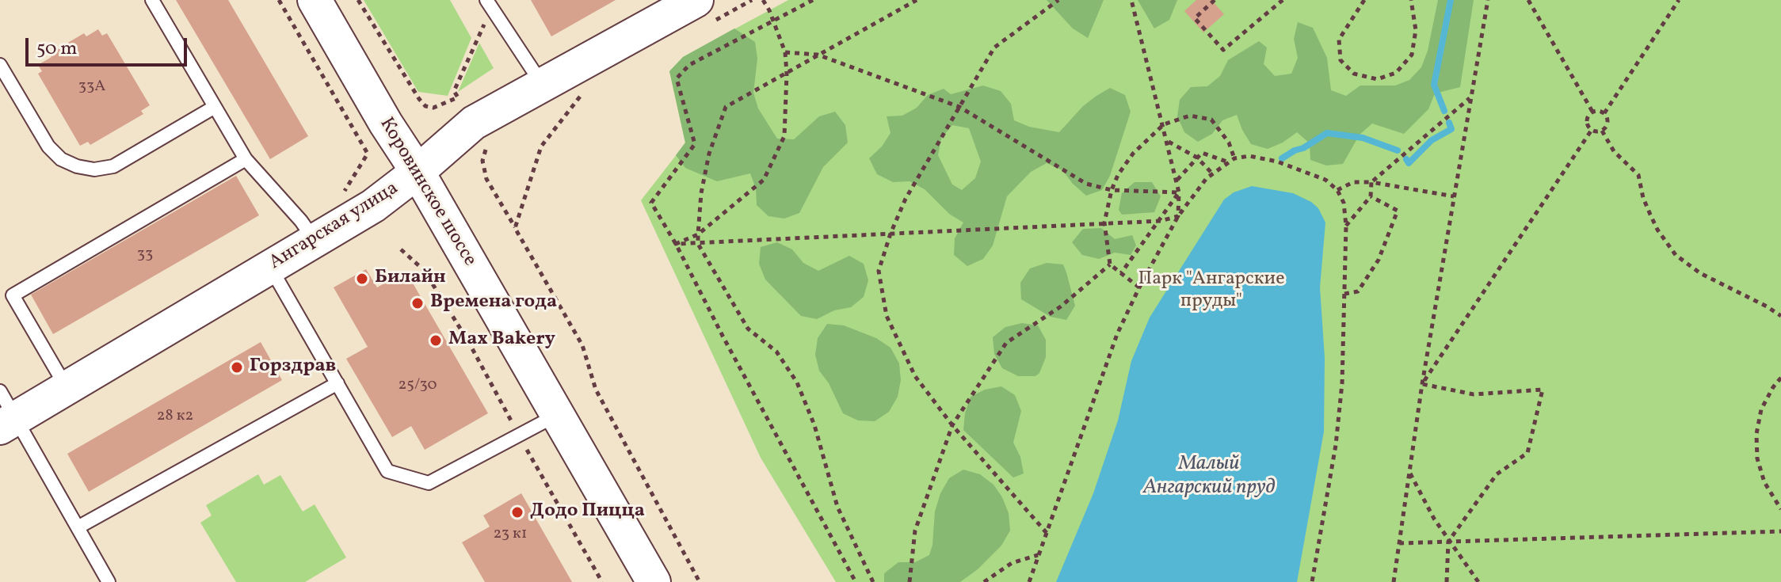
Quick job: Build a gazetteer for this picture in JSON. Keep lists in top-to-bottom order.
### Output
{
  "streets": {
    "street": ["Коровинское шоссе", "Ангарская улица"]
  },
  "crossings": [
    ["Коровинское шоссе", "Ангарская улица"]
  ],
  "water": ["Малый Ангарский пруд"],
  "parks": ["Парк \"Ангарские пруды\""],
  "places": [
    "Билайн",
    "Времена года",
    "Max Bakery",
    "Горздрав",
    "Додо Пицца"
  ],
  "house_numbers": [
    "33А",
    "33",
    "25/30",
    "28 к2",
    "23 к1"
  ],
  "scale_bar": "50 m"
}
